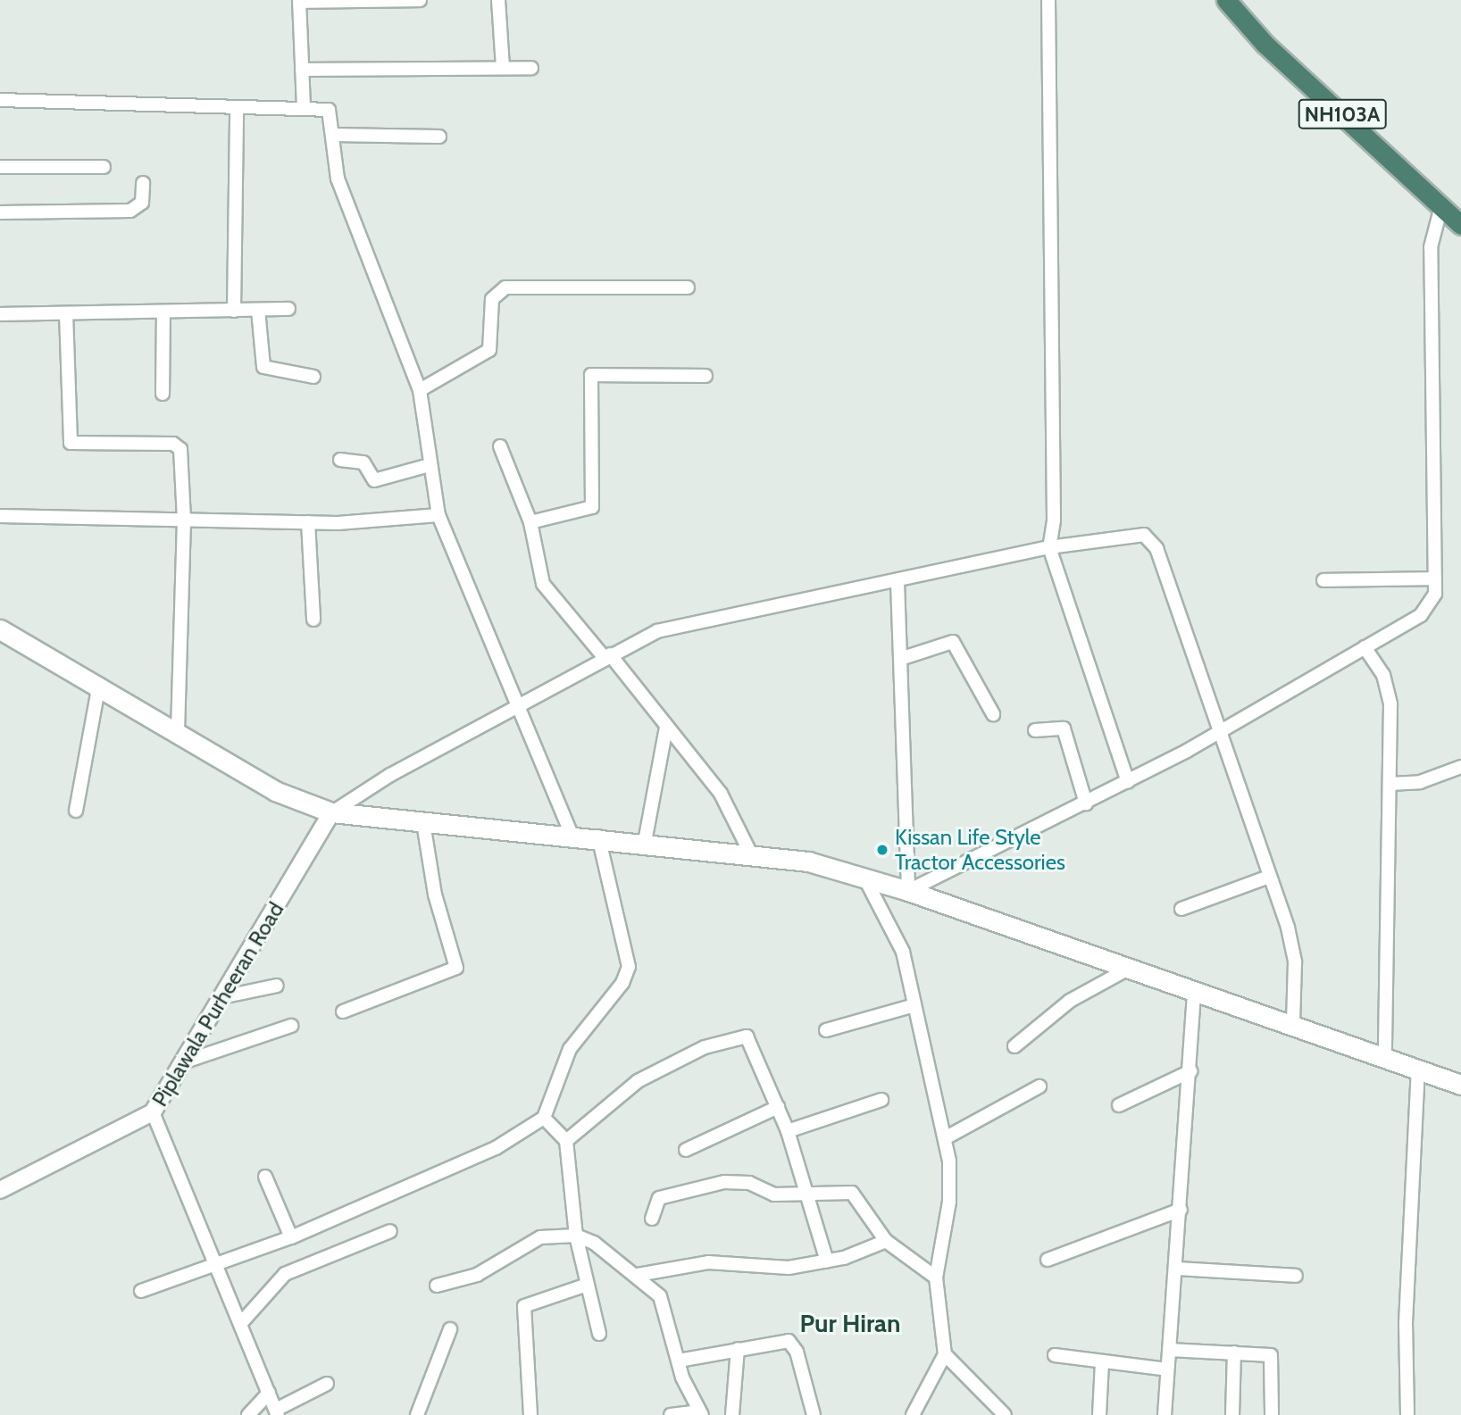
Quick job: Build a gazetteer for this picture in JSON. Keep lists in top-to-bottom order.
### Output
{
  "streets": {
    "highway": ["NH103A"],
    "street": ["Piplawala Purheeran Road"]
  },
  "districts": ["Pur Hiran"],
  "places": ["Kissan Life Style Tractor Accessories"]
}
